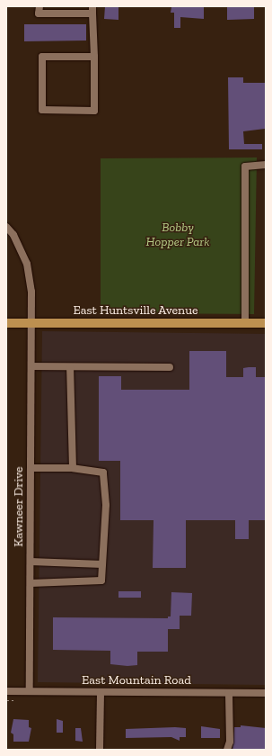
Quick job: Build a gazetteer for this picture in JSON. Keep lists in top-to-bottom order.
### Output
{
  "streets": {
    "main road": ["East Huntsville Avenue"],
    "street": ["Kawneer Drive", "East Mountain Road"]
  },
  "crossings": [
    ["East Huntsville Avenue", "Kawneer Drive"],
    ["Kawneer Drive", "East Mountain Road"]
  ],
  "parks": ["Bobby Hopper Park"]
}
